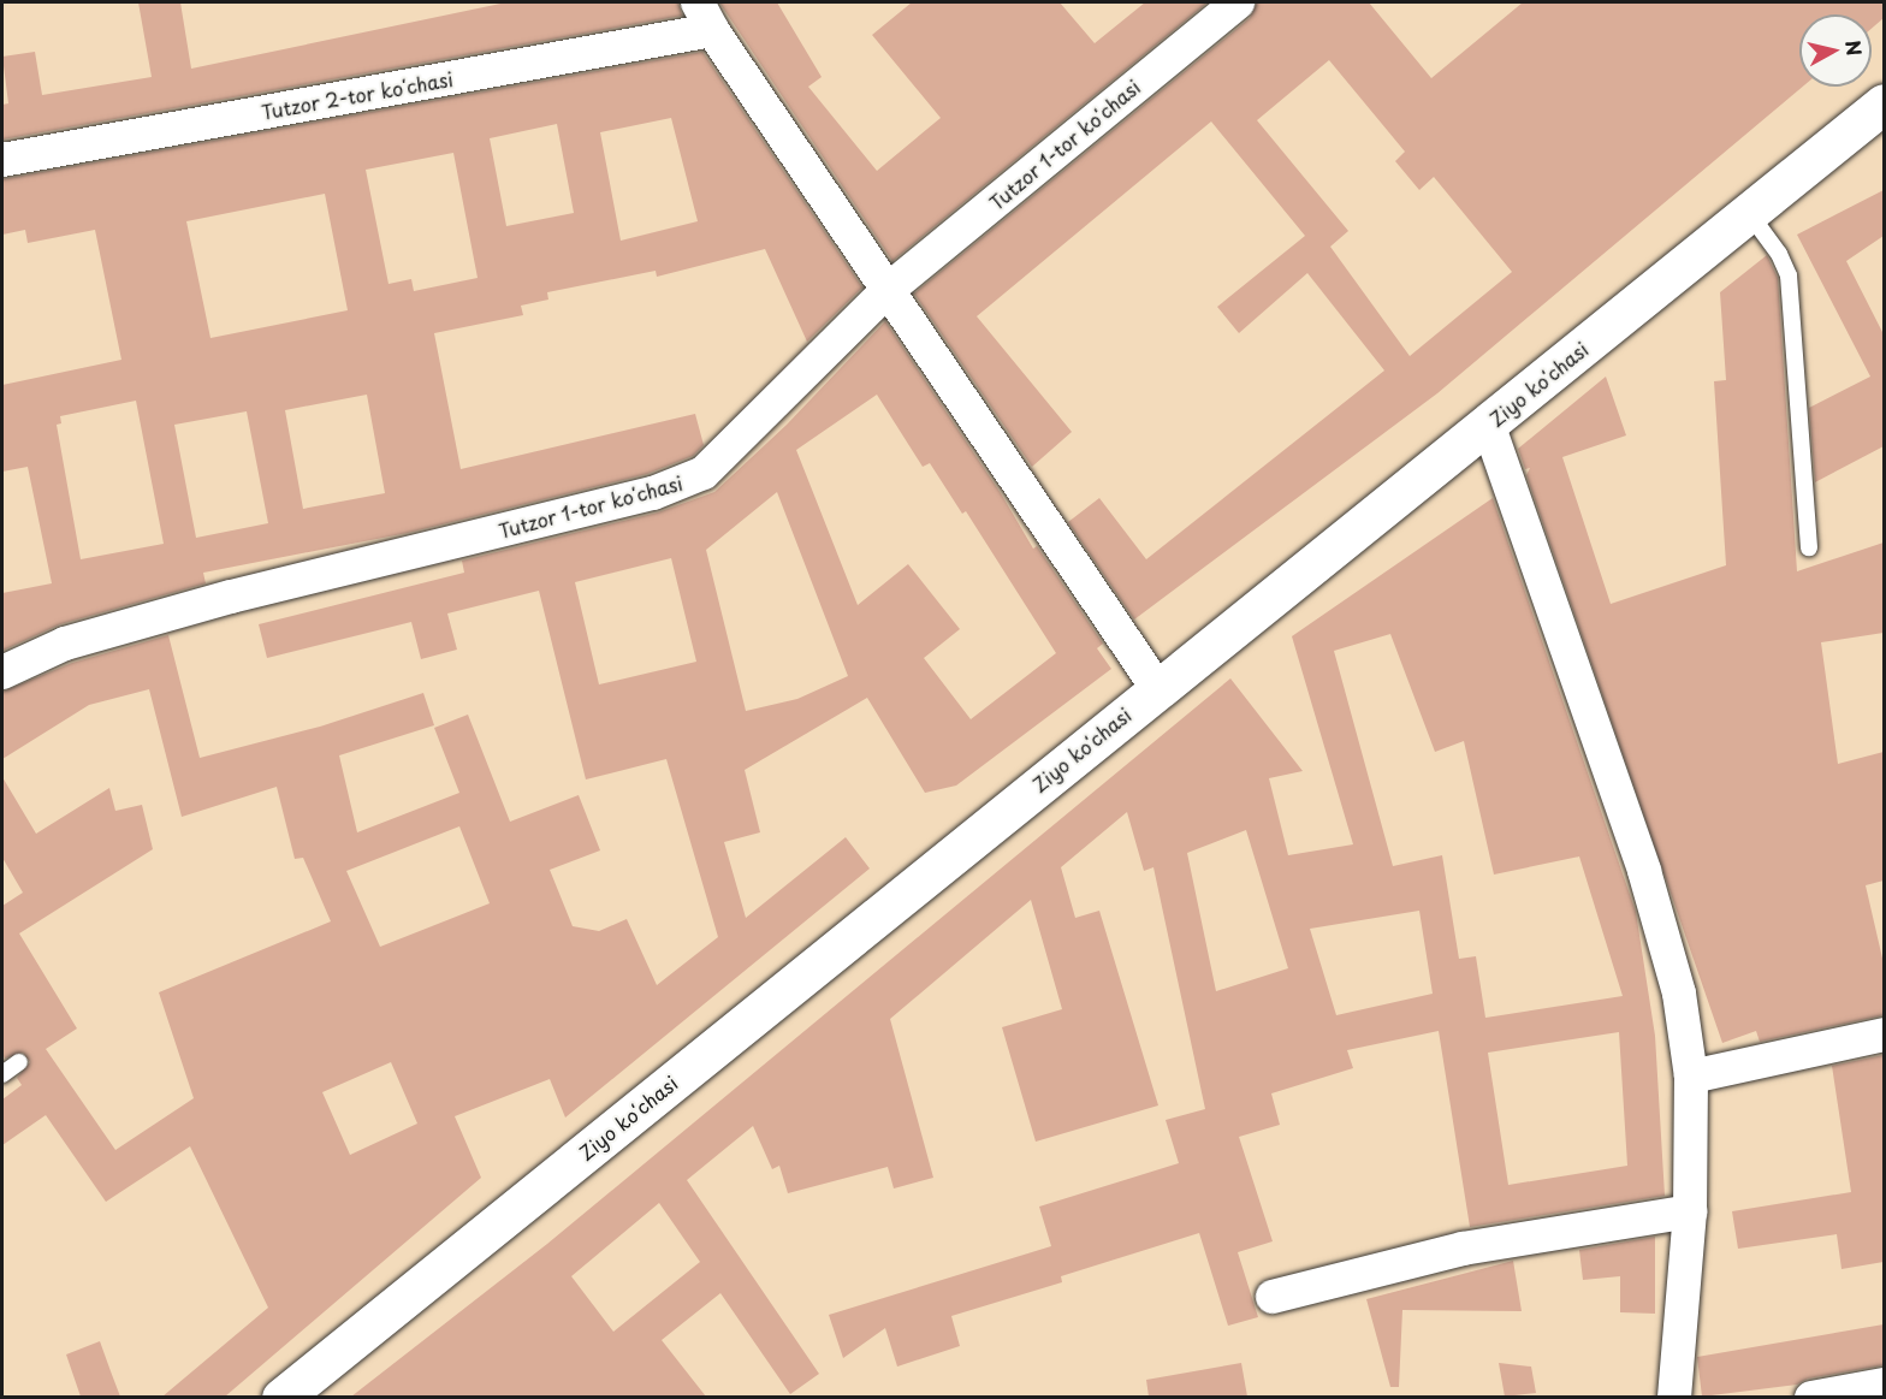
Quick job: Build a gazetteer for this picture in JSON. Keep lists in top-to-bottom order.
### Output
{
  "streets": {
    "street": ["Tutzor 2-tor koʻchasi", "Tutzor 1-tor koʻchasi", "Ziyo koʻchasi"]
  },
  "north": "right"
}
